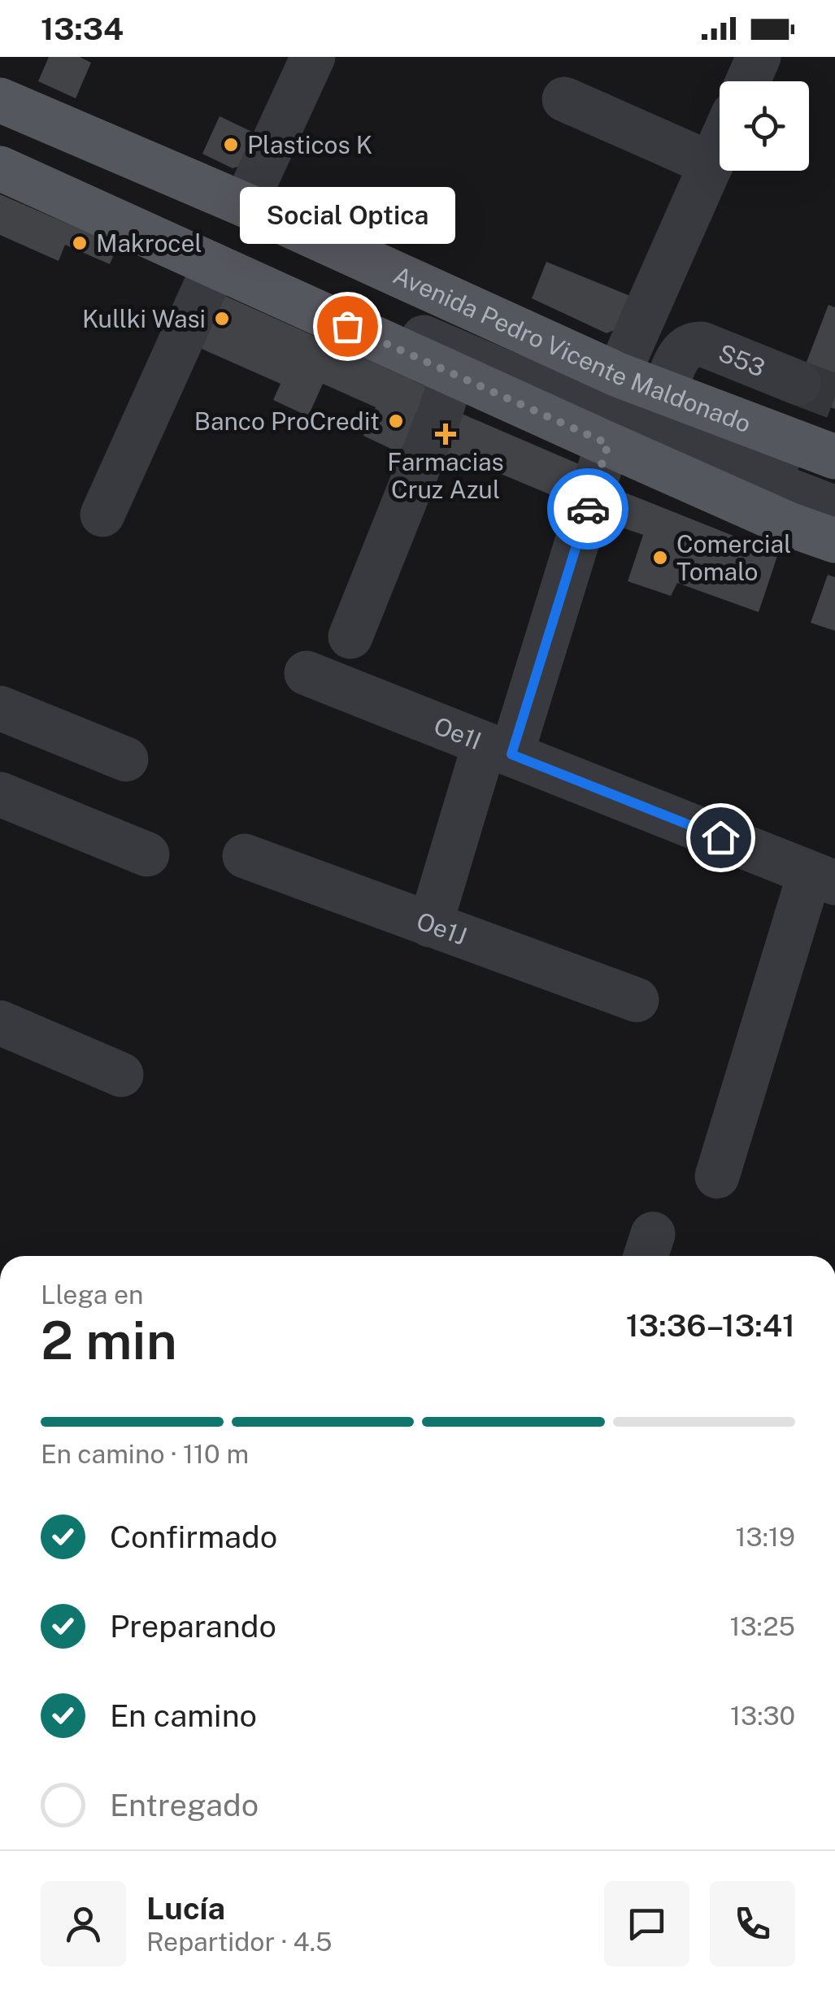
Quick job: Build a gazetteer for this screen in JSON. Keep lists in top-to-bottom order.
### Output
{
  "streets": {
    "main road": ["Avenida Pedro Vicente Maldonado"],
    "street": ["S53", "Oe1I", "Oe1J"]
  },
  "crossings": [
    ["Avenida Pedro Vicente Maldonado", "S53"]
  ],
  "places": {
    "other": [
      "Plasticos K",
      "Makrocel",
      "Kullki Wasi",
      "Social Optica",
      "Banco ProCredit",
      "Comercial Tomalo"
    ],
    "health": ["Farmacias Cruz Azul"]
  },
  "page": {
    "status": "13:34",
    "bubble": "Social Optica",
    "heading": ["2 min", "Llega en", "13:36–13:41"],
    "panel": ["Lucía", "Repartidor · 4.5"],
    "bar": "En camino · 110 m",
    "list": [
      ["Confirmado", "13:19"],
      ["Preparando", "13:25"],
      ["En camino", "13:30"],
      "Entregado"
    ]
  }
}
